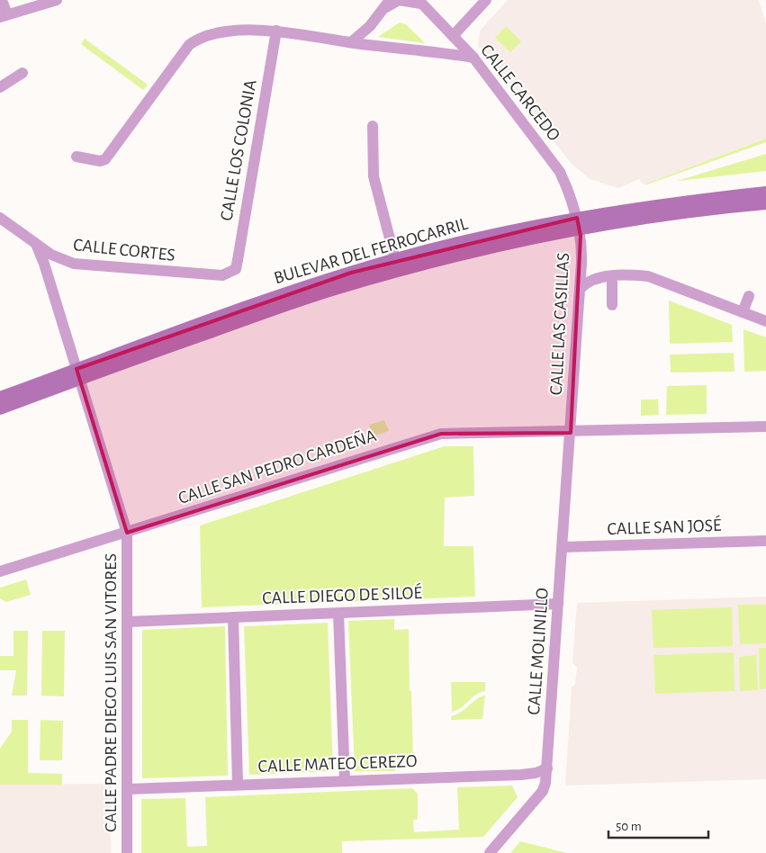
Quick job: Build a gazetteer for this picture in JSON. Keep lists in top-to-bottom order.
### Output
{
  "streets": {
    "main road": ["BULEVAR DEL FERROCARRIL"],
    "street": [
      "CALLE CARCEDO",
      "CALLE LOS COLONIA",
      "CALLE CORTES",
      "CALLE LAS CASILLAS",
      "CALLE SAN PEDRO CARDEÑA",
      "CALLE SAN JOSÉ",
      "CALLE DIEGO DE SILOÉ",
      "CALLE MOLINILLO",
      "CALLE PADRE DIEGO LUIS SAN VITORES",
      "CALLE MATEO CEREZO"
    ]
  },
  "crossings": [
    ["CALLE CARCEDO", "BULEVAR DEL FERROCARRIL"],
    ["CALLE CARCEDO", "CALLE LAS CASILLAS"],
    ["CALLE LOS COLONIA", "CALLE CORTES"],
    ["CALLE CORTES", "CALLE PADRE DIEGO LUIS SAN VITORES"],
    ["BULEVAR DEL FERROCARRIL", "CALLE LAS CASILLAS"],
    ["BULEVAR DEL FERROCARRIL", "CALLE PADRE DIEGO LUIS SAN VITORES"],
    ["CALLE LAS CASILLAS", "CALLE SAN PEDRO CARDEÑA"],
    ["CALLE LAS CASILLAS", "CALLE MOLINILLO"],
    ["CALLE SAN PEDRO CARDEÑA", "CALLE MOLINILLO"],
    ["CALLE SAN PEDRO CARDEÑA", "CALLE PADRE DIEGO LUIS SAN VITORES"],
    ["CALLE SAN JOSÉ", "CALLE MOLINILLO"],
    ["CALLE DIEGO DE SILOÉ", "CALLE MOLINILLO"],
    ["CALLE DIEGO DE SILOÉ", "CALLE PADRE DIEGO LUIS SAN VITORES"],
    ["CALLE MOLINILLO", "CALLE MATEO CEREZO"],
    ["CALLE PADRE DIEGO LUIS SAN VITORES", "CALLE MATEO CEREZO"]
  ],
  "scale_bar": "50 m"
}
